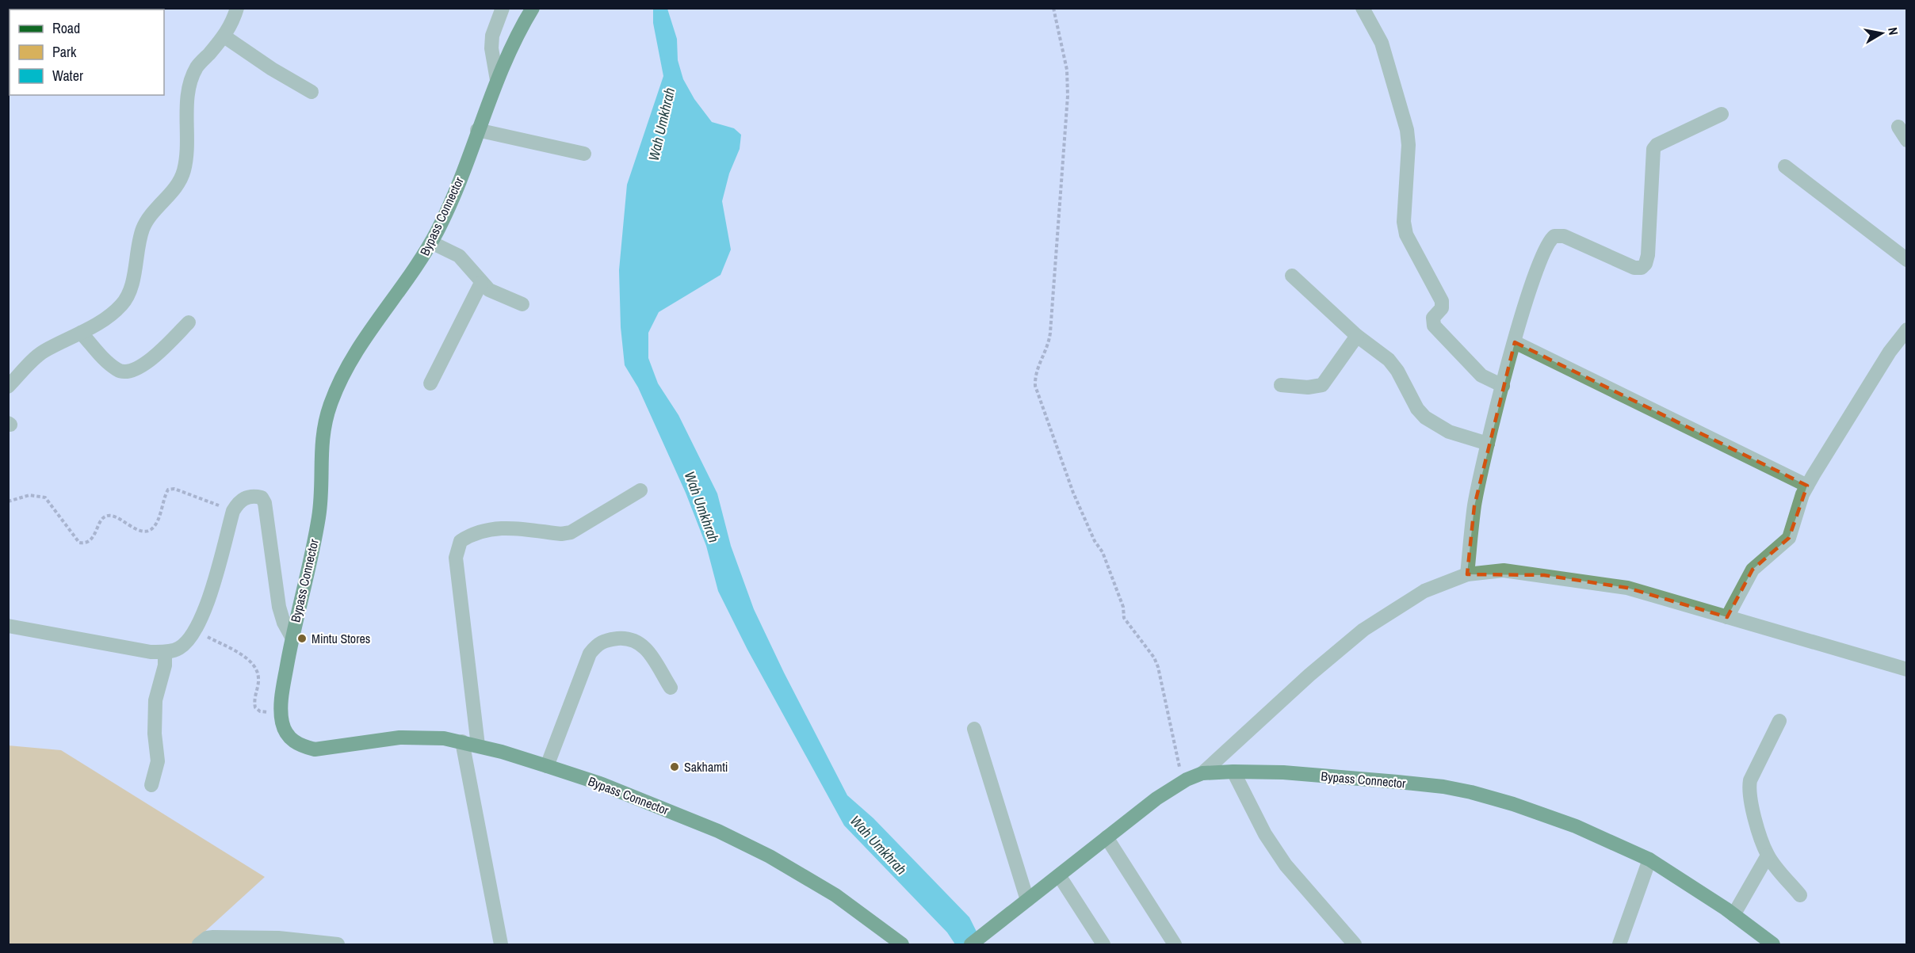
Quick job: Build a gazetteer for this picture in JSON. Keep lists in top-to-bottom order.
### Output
{
  "streets": {
    "main road": ["Bypass Connector"]
  },
  "water": ["Wah Umkhrah"],
  "places": ["Mintu Stores", "Sakhamti"],
  "legend": ["Road", "Park", "Water"],
  "north": "right"
}
